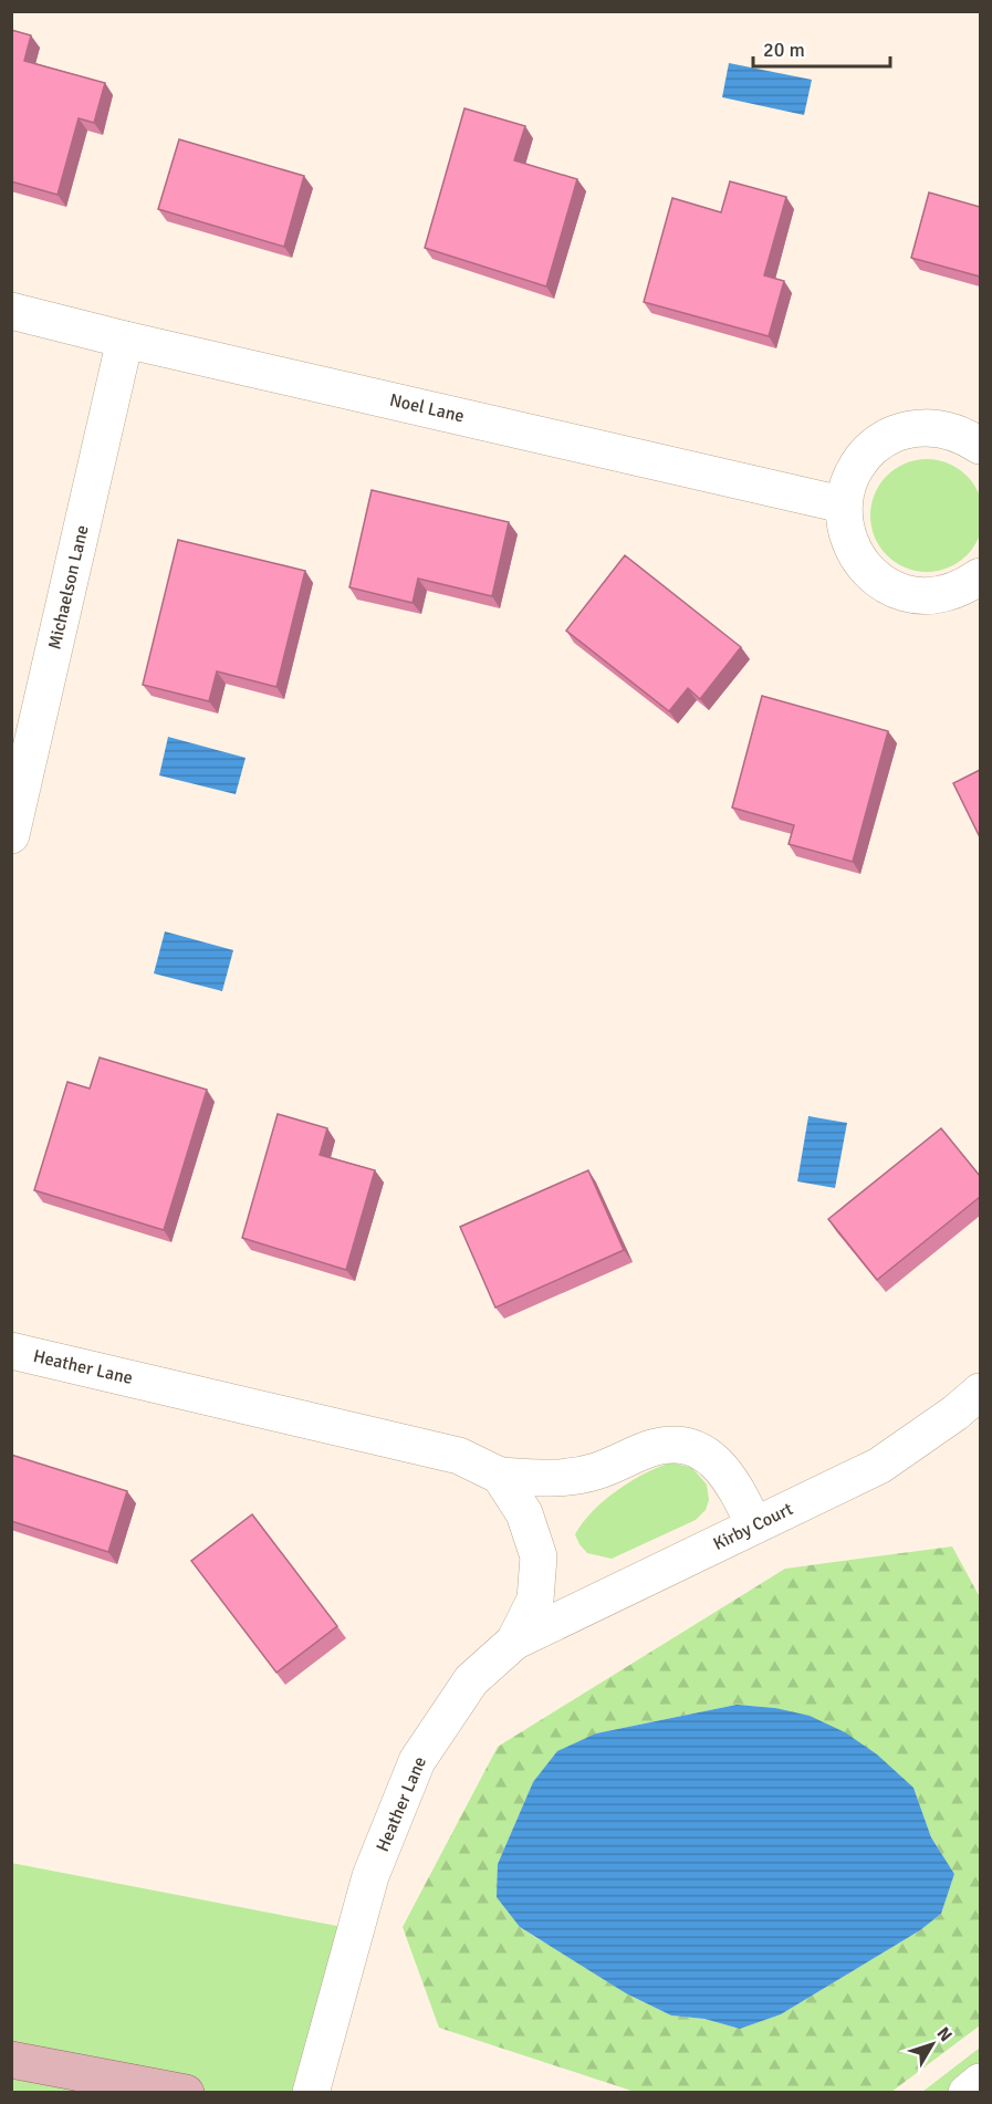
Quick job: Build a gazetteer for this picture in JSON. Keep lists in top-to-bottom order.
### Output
{
  "streets": {
    "street": [
      "Noel Lane",
      "Michaelson Lane",
      "Heather Lane",
      "Kirby Court"
    ]
  },
  "crossings": [
    ["Noel Lane", "Michaelson Lane"],
    ["Heather Lane", "Kirby Court"]
  ],
  "scale_bar": "20 m",
  "north": "top right"
}
